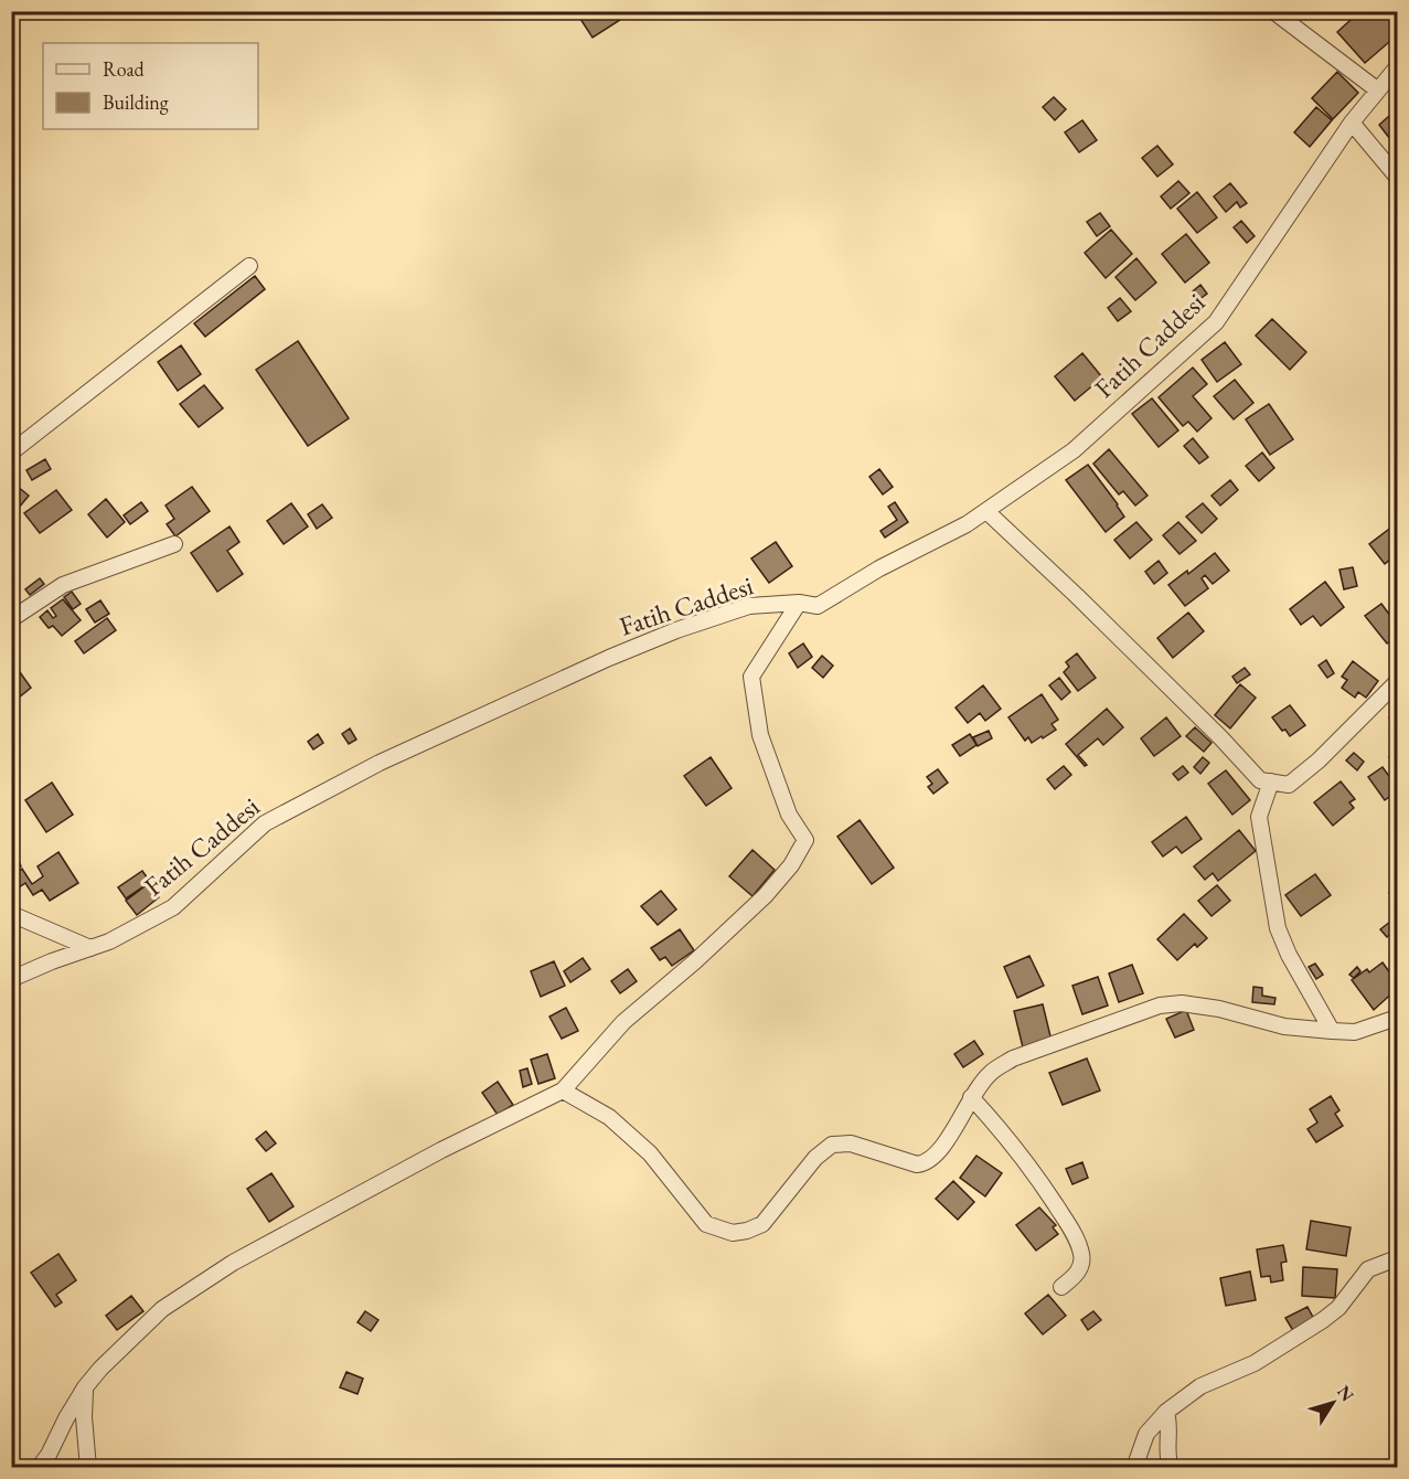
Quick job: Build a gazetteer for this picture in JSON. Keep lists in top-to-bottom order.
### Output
{
  "streets": {
    "street": ["Fatih Caddesi"]
  },
  "legend": ["Road", "Building"],
  "north": "top right"
}
